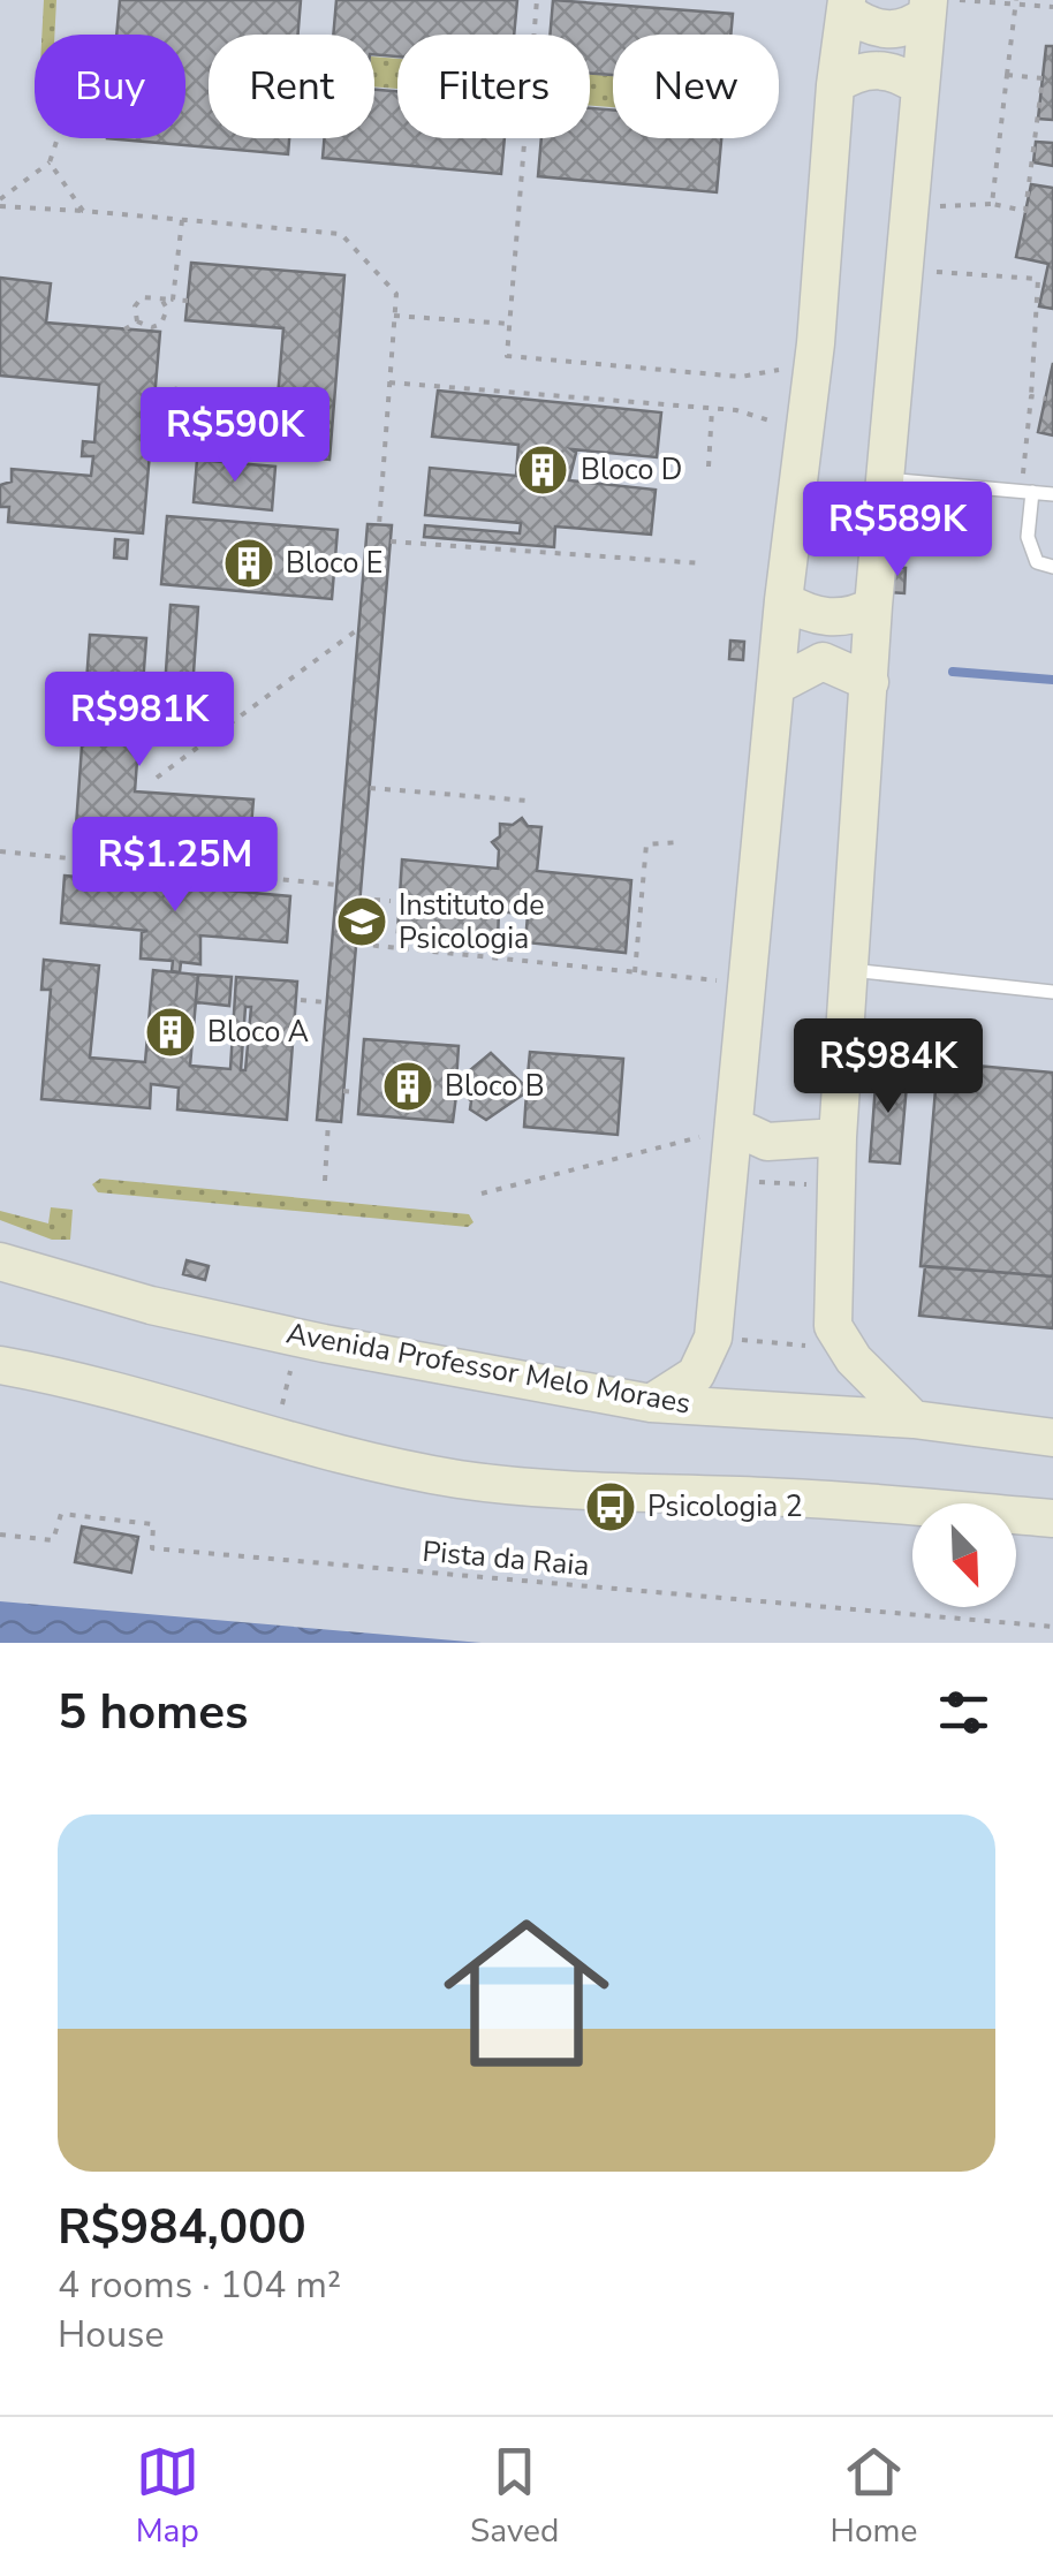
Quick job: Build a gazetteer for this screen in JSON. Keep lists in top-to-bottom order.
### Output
{
  "streets": {
    "street": ["Avenida Professor Melo Moraes"],
    "path": ["Pista da Raia"]
  },
  "places": {
    "building": [
      "Bloco D",
      "Bloco E",
      "Bloco A",
      "Bloco B"
    ],
    "school or university": ["Instituto de Psicologia"],
    "bus stop": ["Psicologia 2"]
  },
  "north": "bottom right",
  "page": {
    "chip": [
      "Buy",
      "Rent",
      "Filters",
      "New"
    ],
    "price": [
      "R$590K",
      "R$589K",
      "R$981K",
      "R$1.25M",
      "R$984K"
    ],
    "heading": "5 homes",
    "list": [
      {
        "name": "R$984,000",
        "note": "4 rooms · 104 m² · House"
      }
    ],
    "tabs": ["Map", "Saved", "Home"]
  }
}
